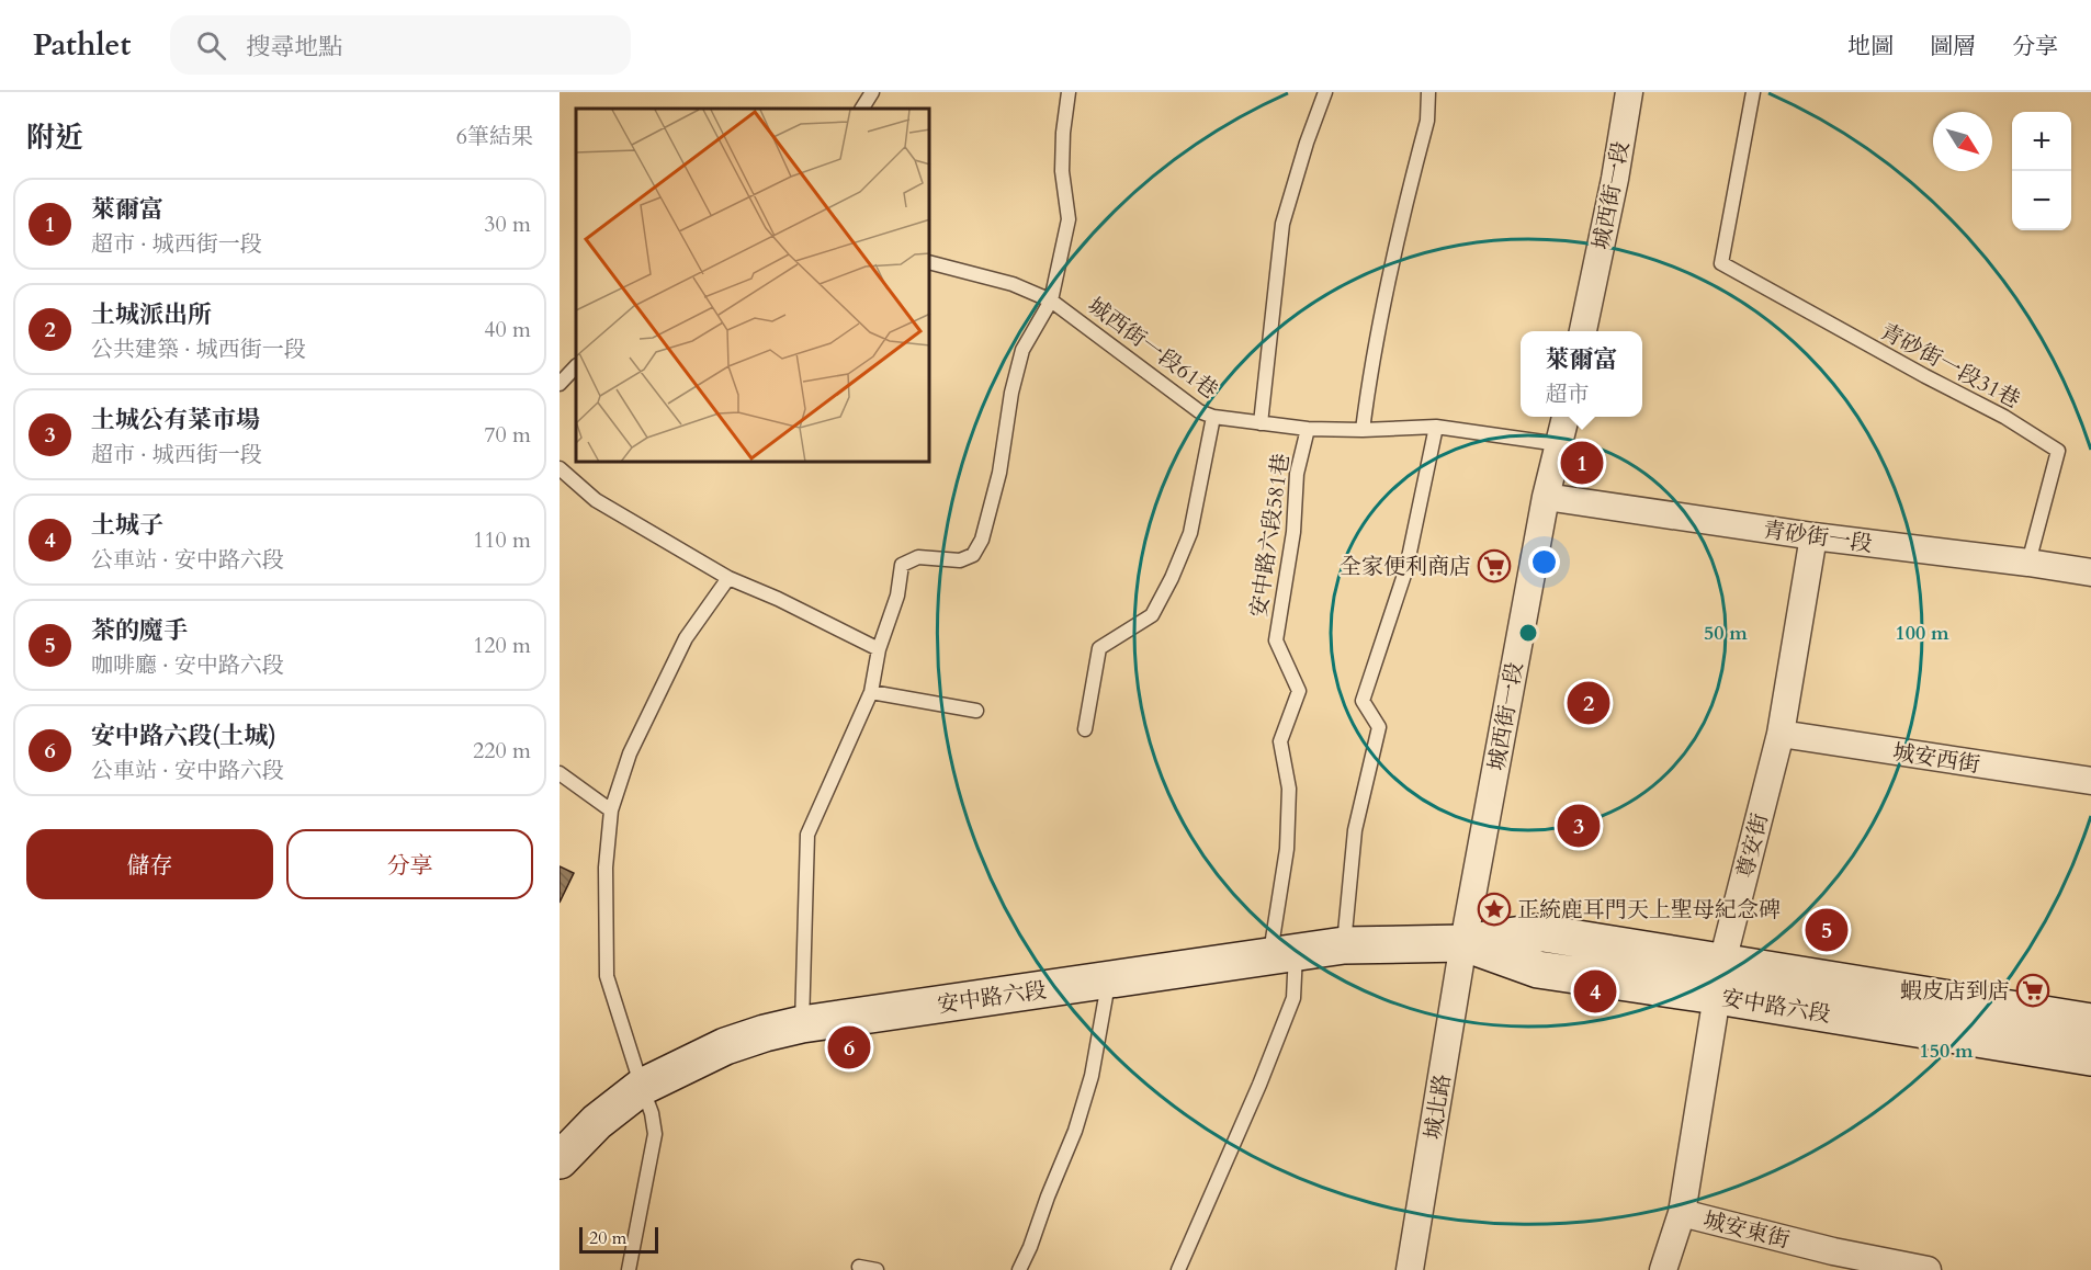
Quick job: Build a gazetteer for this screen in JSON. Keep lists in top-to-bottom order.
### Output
{
  "streets": {
    "street": [
      "城西街一段",
      "青砂街一段",
      "城安西街",
      "尊安街",
      "安中路六段",
      "城北路",
      "城安東街"
    ],
    "lane": ["城西街一段61巷", "青砂街一段31巷", "安中路六段581巷"]
  },
  "crossings": [
    ["城西街一段", "城西街一段61巷"],
    ["城西街一段", "青砂街一段"],
    ["城西街一段", "安中路六段"],
    ["城西街一段", "城北路"],
    ["城西街一段61巷", "安中路六段581巷"],
    ["青砂街一段31巷", "青砂街一段"],
    ["安中路六段581巷", "安中路六段"],
    ["青砂街一段", "尊安街"],
    ["城安西街", "尊安街"],
    ["尊安街", "安中路六段"],
    ["尊安街", "城安東街"],
    ["安中路六段", "城北路"]
  ],
  "places": {
    "supermarket": ["全家便利商店", "蝦皮店到店"],
    "place": ["正統鹿耳門天上聖母紀念碑"]
  },
  "scale_bar": "20 m",
  "north": "bottom right",
  "page": {
    "header": "Pathlet",
    "search": "搜尋地點",
    "nav": ["地圖", "圖層", "分享"],
    "heading": ["附近", "6筆結果"],
    "map_buttons": ["+", "−"],
    "list": [
      {
        "mark": "1",
        "name": "萊爾富",
        "note": "超市 · 城西街一段",
        "value": "30 m"
      },
      {
        "mark": "2",
        "name": "土城派出所",
        "note": "公共建築 · 城西街一段",
        "value": "40 m"
      },
      {
        "mark": "3",
        "name": "土城公有菜市場",
        "note": "超市 · 城西街一段",
        "value": "70 m"
      },
      {
        "mark": "4",
        "name": "土城子",
        "note": "公車站 · 安中路六段",
        "value": "110 m"
      },
      {
        "mark": "5",
        "name": "茶的魔手",
        "note": "咖啡廳 · 安中路六段",
        "value": "120 m"
      },
      {
        "mark": "6",
        "name": "安中路六段(土城)",
        "note": "公車站 · 安中路六段",
        "value": "220 m"
      }
    ],
    "popup": ["萊爾富", "超市"],
    "pins": [
      "1",
      "2",
      "3",
      "5",
      "4",
      "6"
    ],
    "buttons": ["儲存", "分享"],
    "scale": "20 m"
  },
  "rings": ["50 m", "100 m", "150 m"]
}
